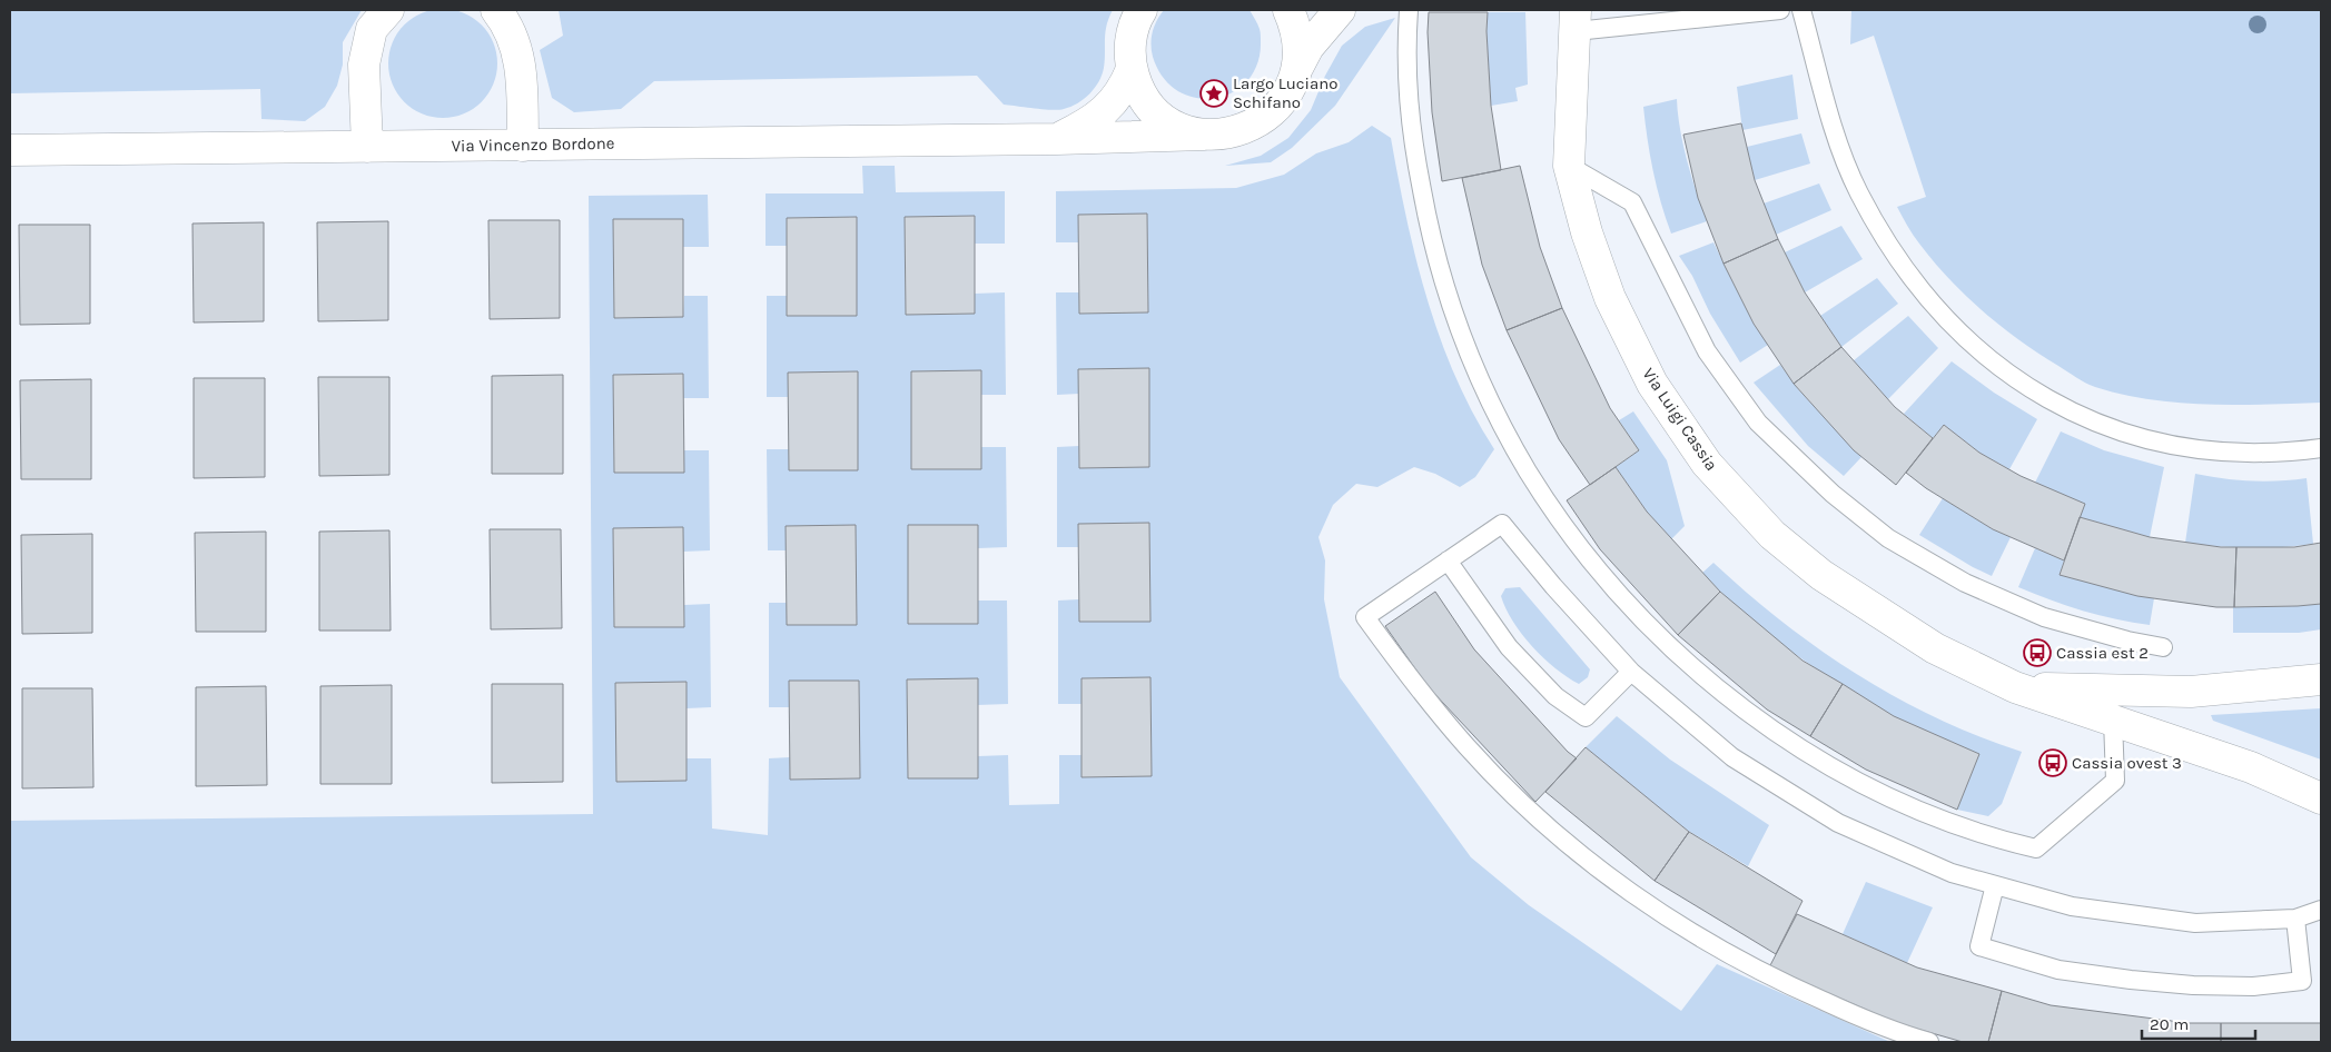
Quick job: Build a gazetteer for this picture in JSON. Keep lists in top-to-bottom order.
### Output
{
  "streets": {
    "street": ["Via Vincenzo Bordone", "Via Luigi Cassia"]
  },
  "places": {
    "place": ["Largo Luciano Schifano"],
    "bus stop": ["Cassia est 2", "Cassia ovest 3"]
  },
  "scale_bar": "20 m"
}
